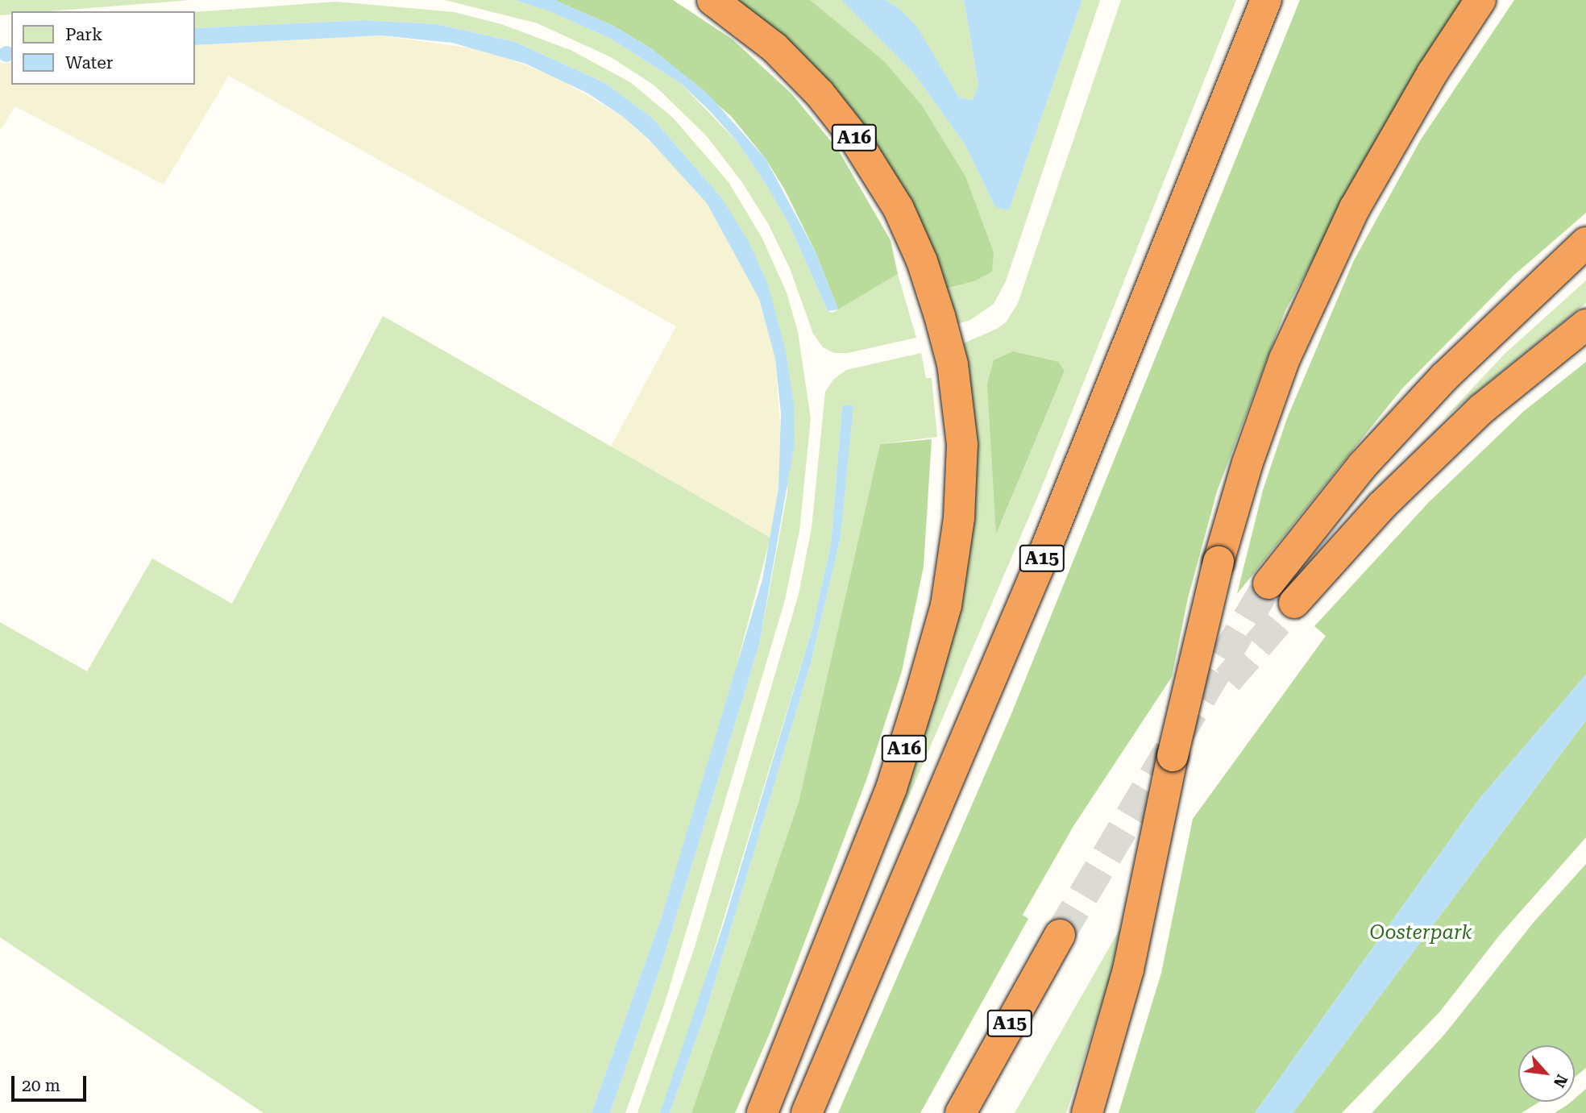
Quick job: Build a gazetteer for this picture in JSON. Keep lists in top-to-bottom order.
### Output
{
  "streets": {
    "highway": ["A16", "A15"]
  },
  "parks": ["Oosterpark"],
  "legend": ["Park", "Water"],
  "scale_bar": "20 m",
  "north": "bottom right"
}
